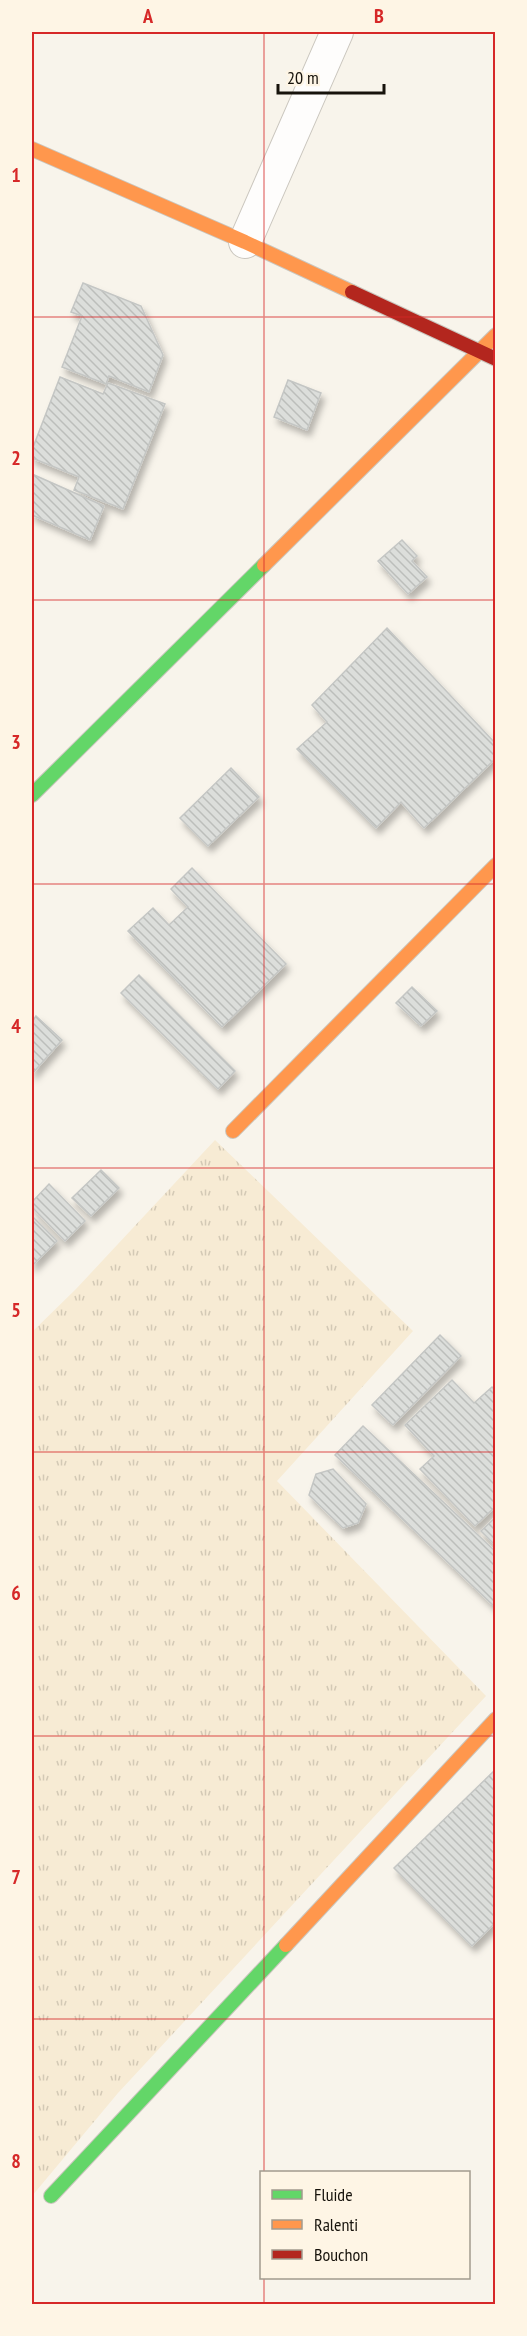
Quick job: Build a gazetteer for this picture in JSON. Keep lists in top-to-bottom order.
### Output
{
  "legend": ["Fluide", "Ralenti", "Bouchon"],
  "scale_bar": "20 m",
  "grid": {
    "columns": ["A", "B"],
    "rows": [
      "1",
      "2",
      "3",
      "4",
      "5",
      "6",
      "7",
      "8"
    ]
  }
}
